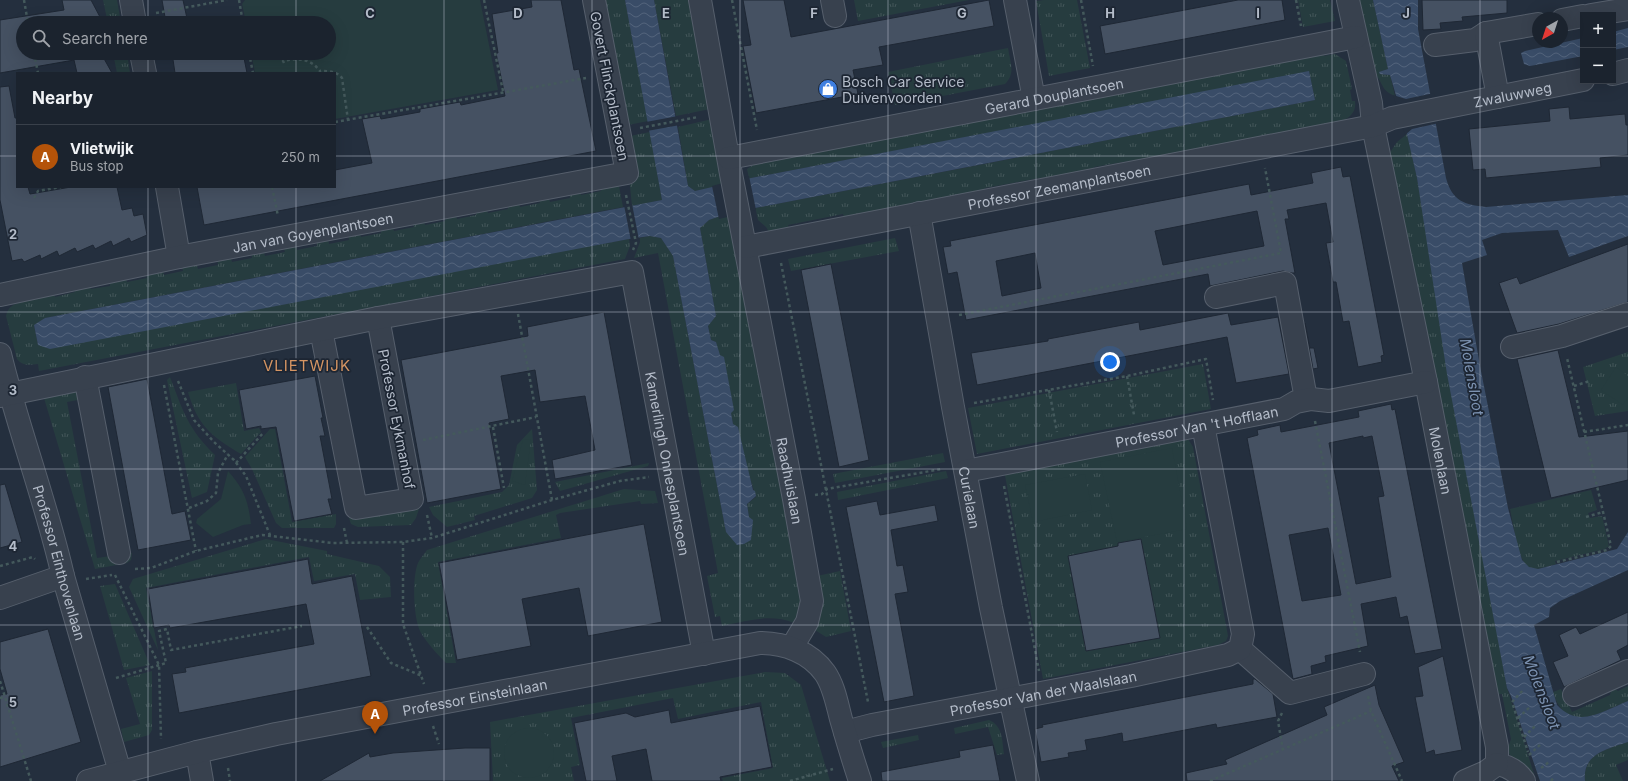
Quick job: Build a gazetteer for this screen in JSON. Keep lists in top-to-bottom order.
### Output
{
  "streets": {
    "street": [
      "Govert Flinckplantsoen",
      "Zwaluwweg",
      "Gerard Douplantsoen",
      "Professor Zeemanplantsoen",
      "Jan van Goyenplantsoen",
      "Professor Eykmanhof",
      "Professor Van 't Hofflaan",
      "Molenlaan",
      "Kamerlingh Onnesplantsoen",
      "Raadhuislaan",
      "Curielaan",
      "Professor Einthovenlaan",
      "Professor Van der Waalslaan",
      "Professor Einsteinlaan"
    ]
  },
  "crossings": [
    ["Govert Flinckplantsoen", "Jan van Goyenplantsoen"],
    ["Zwaluwweg", "Professor Zeemanplantsoen"],
    ["Zwaluwweg", "Molenlaan"],
    ["Gerard Douplantsoen", "Molenlaan"],
    ["Gerard Douplantsoen", "Raadhuislaan"],
    ["Professor Zeemanplantsoen", "Molenlaan"],
    ["Professor Zeemanplantsoen", "Raadhuislaan"],
    ["Professor Zeemanplantsoen", "Curielaan"],
    ["Professor Van 't Hofflaan", "Curielaan"],
    ["Kamerlingh Onnesplantsoen", "Professor Einsteinlaan"],
    ["Raadhuislaan", "Professor Einsteinlaan"],
    ["Curielaan", "Professor Van der Waalslaan"],
    ["Professor Einthovenlaan", "Professor Einsteinlaan"]
  ],
  "districts": ["VLIETWIJK"],
  "water": ["Molensloot"],
  "places": {
    "shop": ["Bosch Car Service Duivenvoorden"]
  },
  "north": "bottom left",
  "page": {
    "map_buttons": ["+", "−"],
    "search": "Search here",
    "heading": "Nearby",
    "list": [
      {
        "mark": "A",
        "name": "Vlietwijk",
        "note": "Bus stop",
        "value": "250 m"
      }
    ],
    "pins": "A"
  },
  "grid": {
    "columns": [
      "C",
      "D",
      "E",
      "F",
      "G",
      "H",
      "I",
      "J"
    ],
    "rows": [
      "2",
      "3",
      "4",
      "5"
    ]
  }
}
